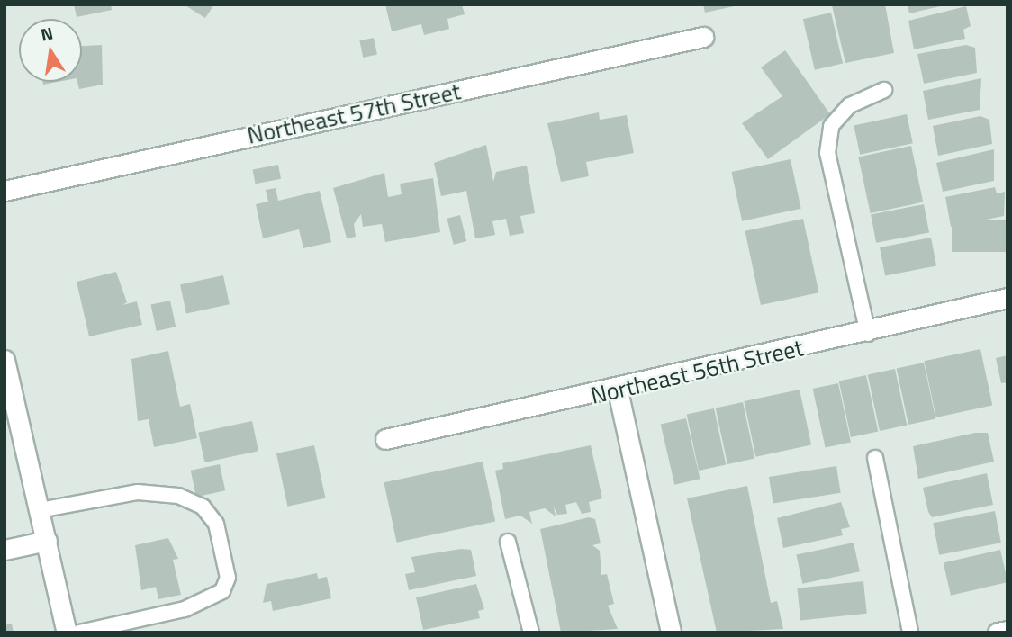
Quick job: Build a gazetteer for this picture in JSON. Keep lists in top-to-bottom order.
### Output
{
  "streets": {
    "street": ["Northeast 57th Street", "Northeast 56th Street"]
  },
  "north": "top"
}
